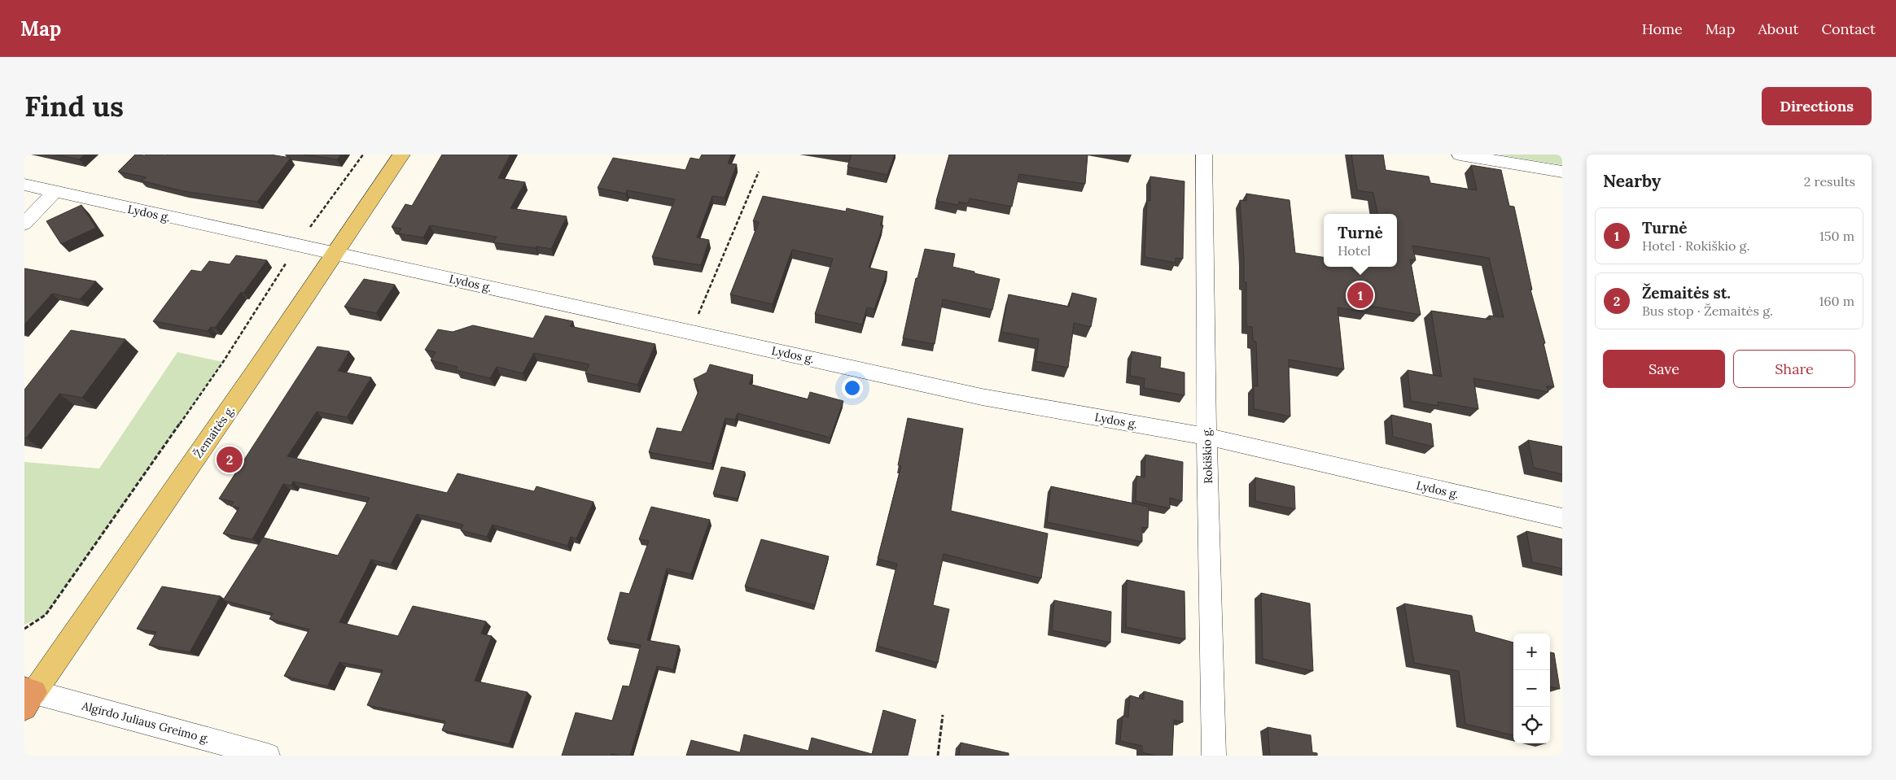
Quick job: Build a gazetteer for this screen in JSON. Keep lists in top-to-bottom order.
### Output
{
  "streets": {
    "main road": ["Žemaitės g."],
    "street": ["Lydos g.", "Rokiškio g.", "Algirdo Juliaus Greimo g."]
  },
  "crossings": [
    ["Lydos g.", "Žemaitės g."],
    ["Lydos g.", "Rokiškio g."],
    ["Žemaitės g.", "Algirdo Juliaus Greimo g."]
  ],
  "page": {
    "header": "Map",
    "nav": [
      "Home",
      "Map",
      "About",
      "Contact"
    ],
    "buttons": [
      "Directions",
      ["Save", "Share"]
    ],
    "title": "Find us",
    "heading": ["Nearby", "2 results"],
    "list": [
      {
        "mark": "1",
        "name": "Turnė",
        "note": "Hotel · Rokiškio g.",
        "value": "150 m"
      },
      {
        "mark": "2",
        "name": "Žemaitės st.",
        "note": "Bus stop · Žemaitės g.",
        "value": "160 m"
      }
    ],
    "popup": ["Turnė", "Hotel"],
    "pins": ["1", "2"],
    "map_buttons": ["+", "−"]
  }
}
